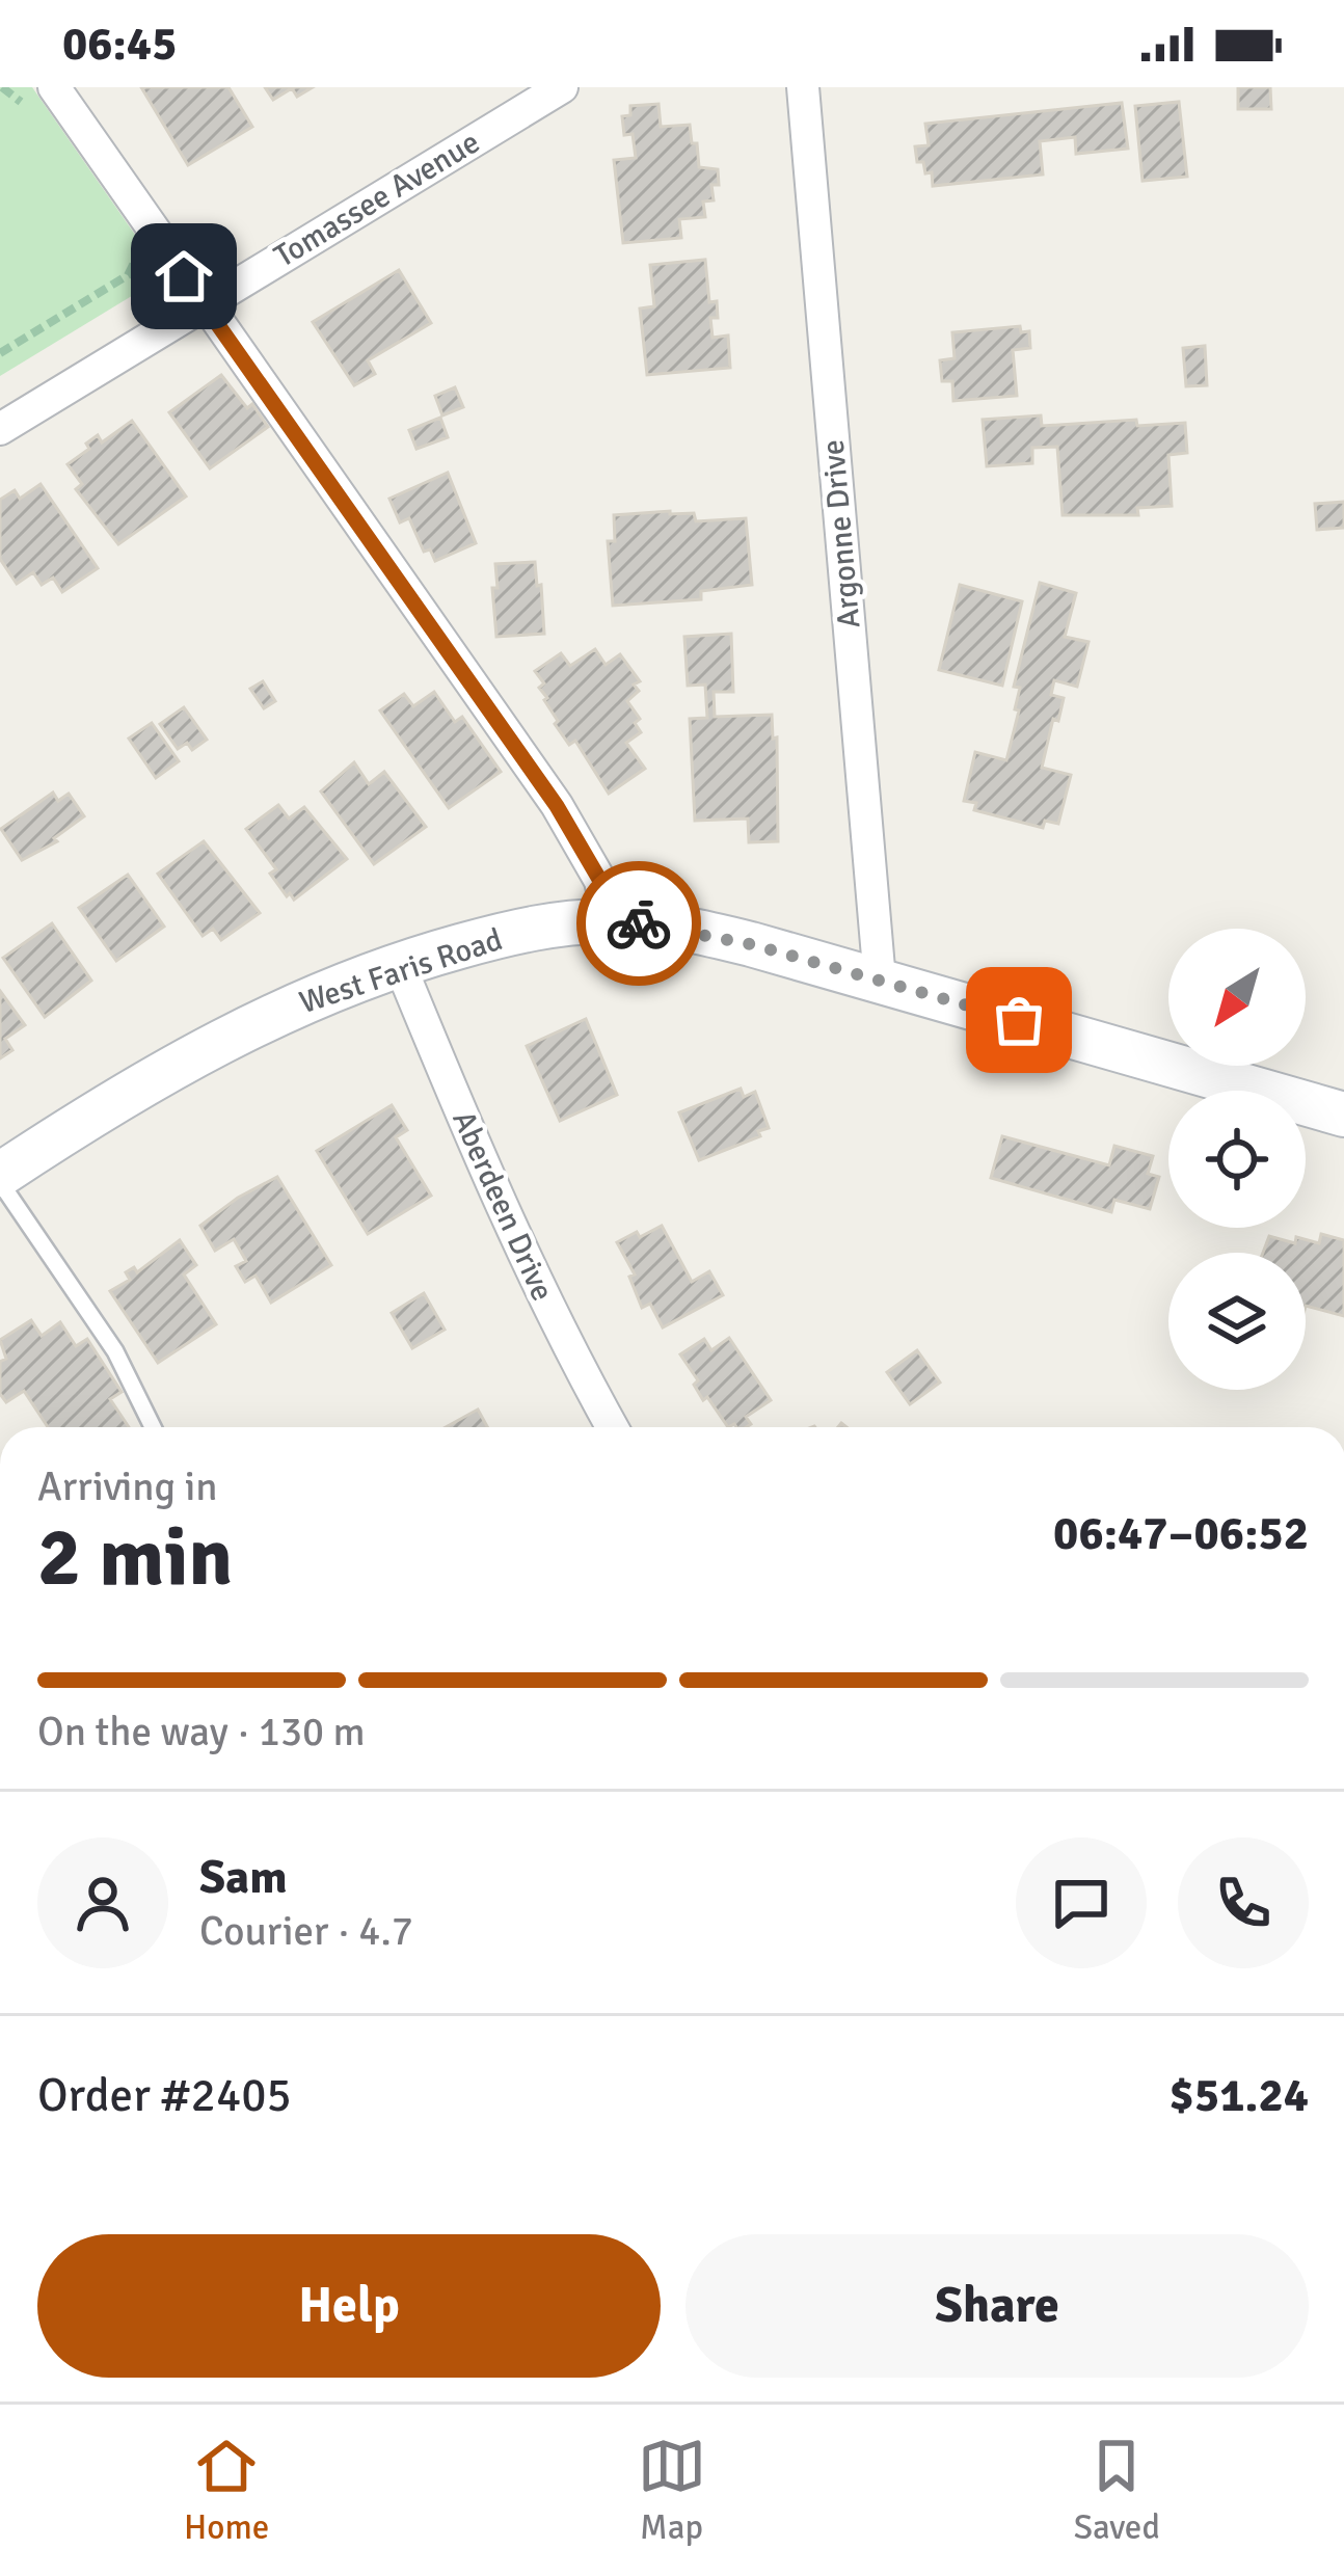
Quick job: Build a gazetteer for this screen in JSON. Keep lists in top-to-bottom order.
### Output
{
  "streets": {
    "main road": ["West Faris Road"],
    "street": ["Tomassee Avenue", "Argonne Drive", "Aberdeen Drive"]
  },
  "crossings": [
    ["Argonne Drive", "West Faris Road"],
    ["West Faris Road", "Aberdeen Drive"]
  ],
  "north": "bottom left",
  "page": {
    "status": "06:45",
    "heading": ["2 min", "Arriving in", "06:47–06:52"],
    "panel": [
      "Sam",
      "Courier · 4.7",
      "Order #2405",
      "$51.24"
    ],
    "bar": "On the way · 130 m",
    "buttons": ["Help", "Share"],
    "tabs": ["Home", "Map", "Saved"]
  }
}
